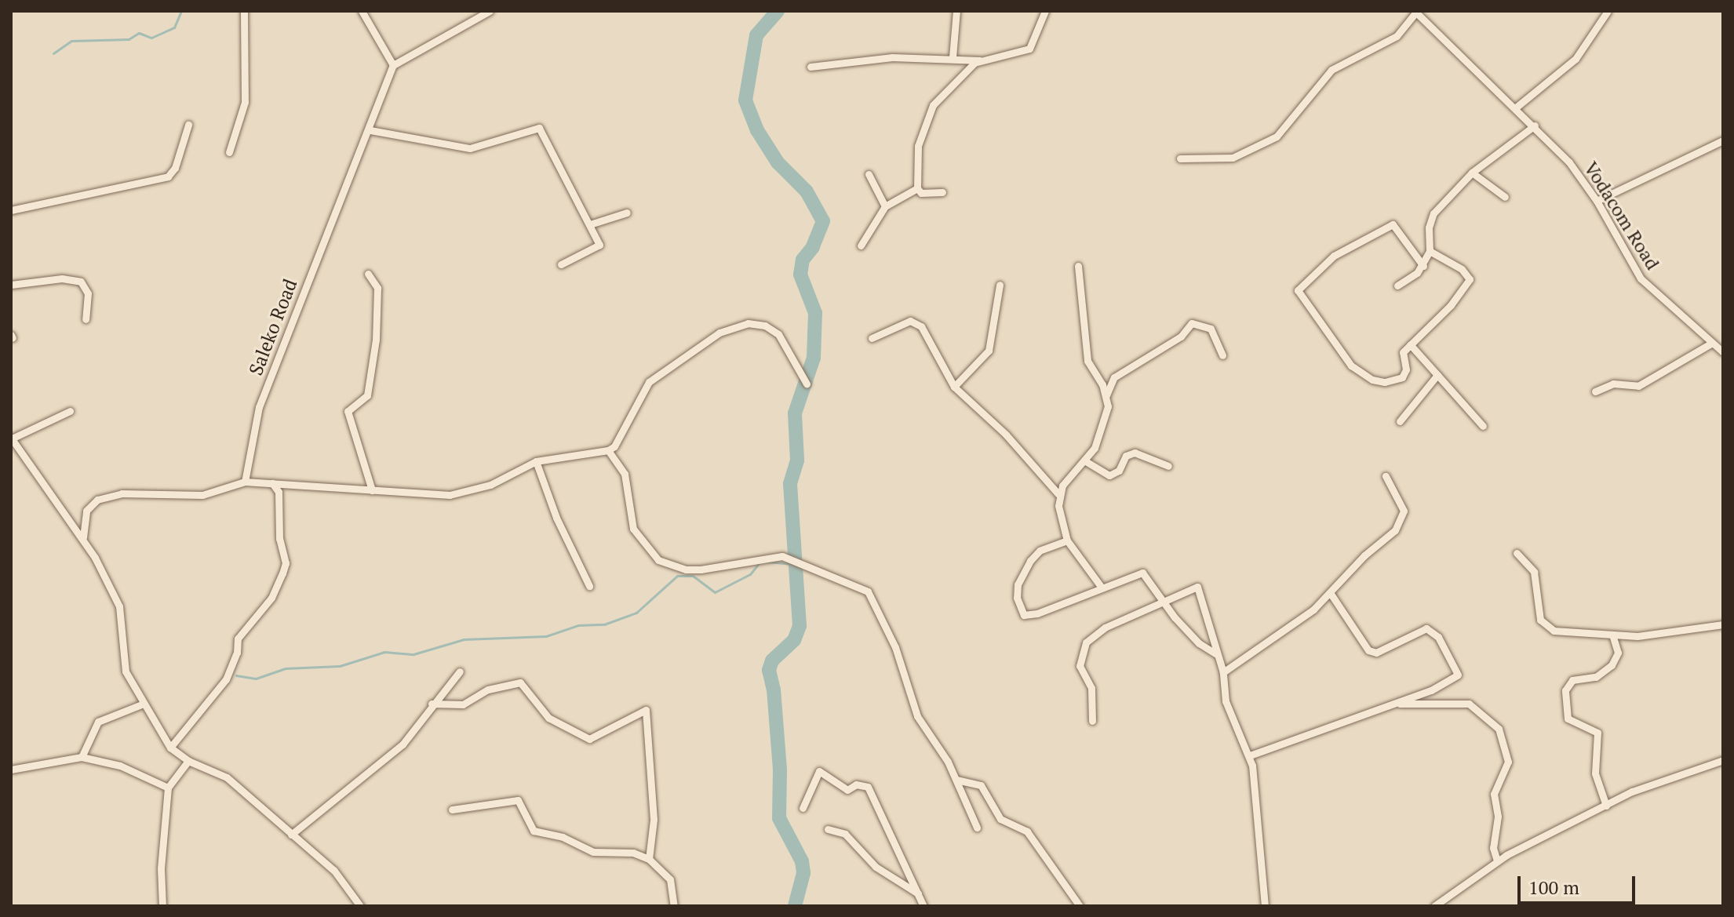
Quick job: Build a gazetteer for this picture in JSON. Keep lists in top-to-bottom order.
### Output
{
  "streets": {
    "street": ["Vodacom Road", "Saleko Road"]
  },
  "scale_bar": "100 m"
}
